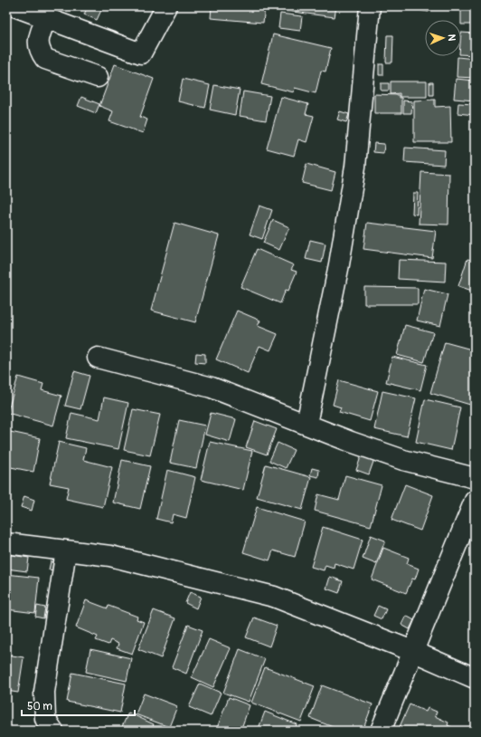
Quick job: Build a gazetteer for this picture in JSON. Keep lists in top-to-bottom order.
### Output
{
  "scale_bar": "50 m",
  "north": "right"
}
